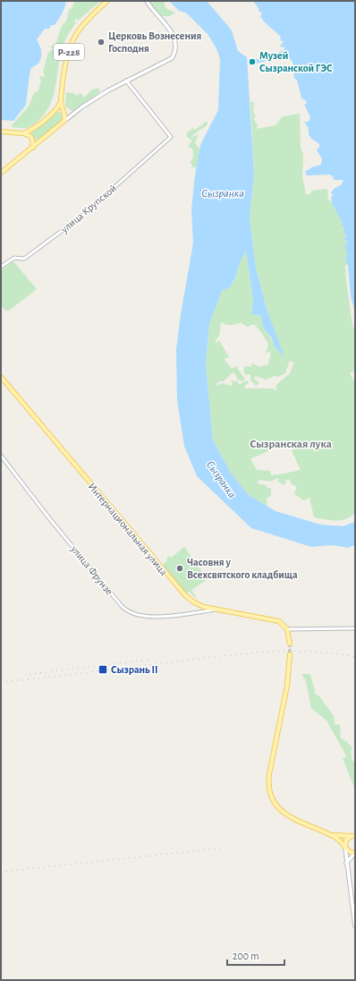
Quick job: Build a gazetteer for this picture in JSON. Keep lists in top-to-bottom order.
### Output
{
  "streets": {
    "main road": ["Р-228", "Интернациональная улица"],
    "street": ["улица Крупской", "улица Фрунзе"]
  },
  "crossings": [
    ["Интернациональная улица", "улица Фрунзе"]
  ],
  "districts": ["Сызранская лука"],
  "water": ["Сызранка"],
  "places": {
    "other": ["Церковь Вознесения Господня", "Музей Сызранской ГЭС", "Часовня у Всехсвятского кладбища"],
    "transit": ["Сызрань II"]
  },
  "scale_bar": "200 m"
}
